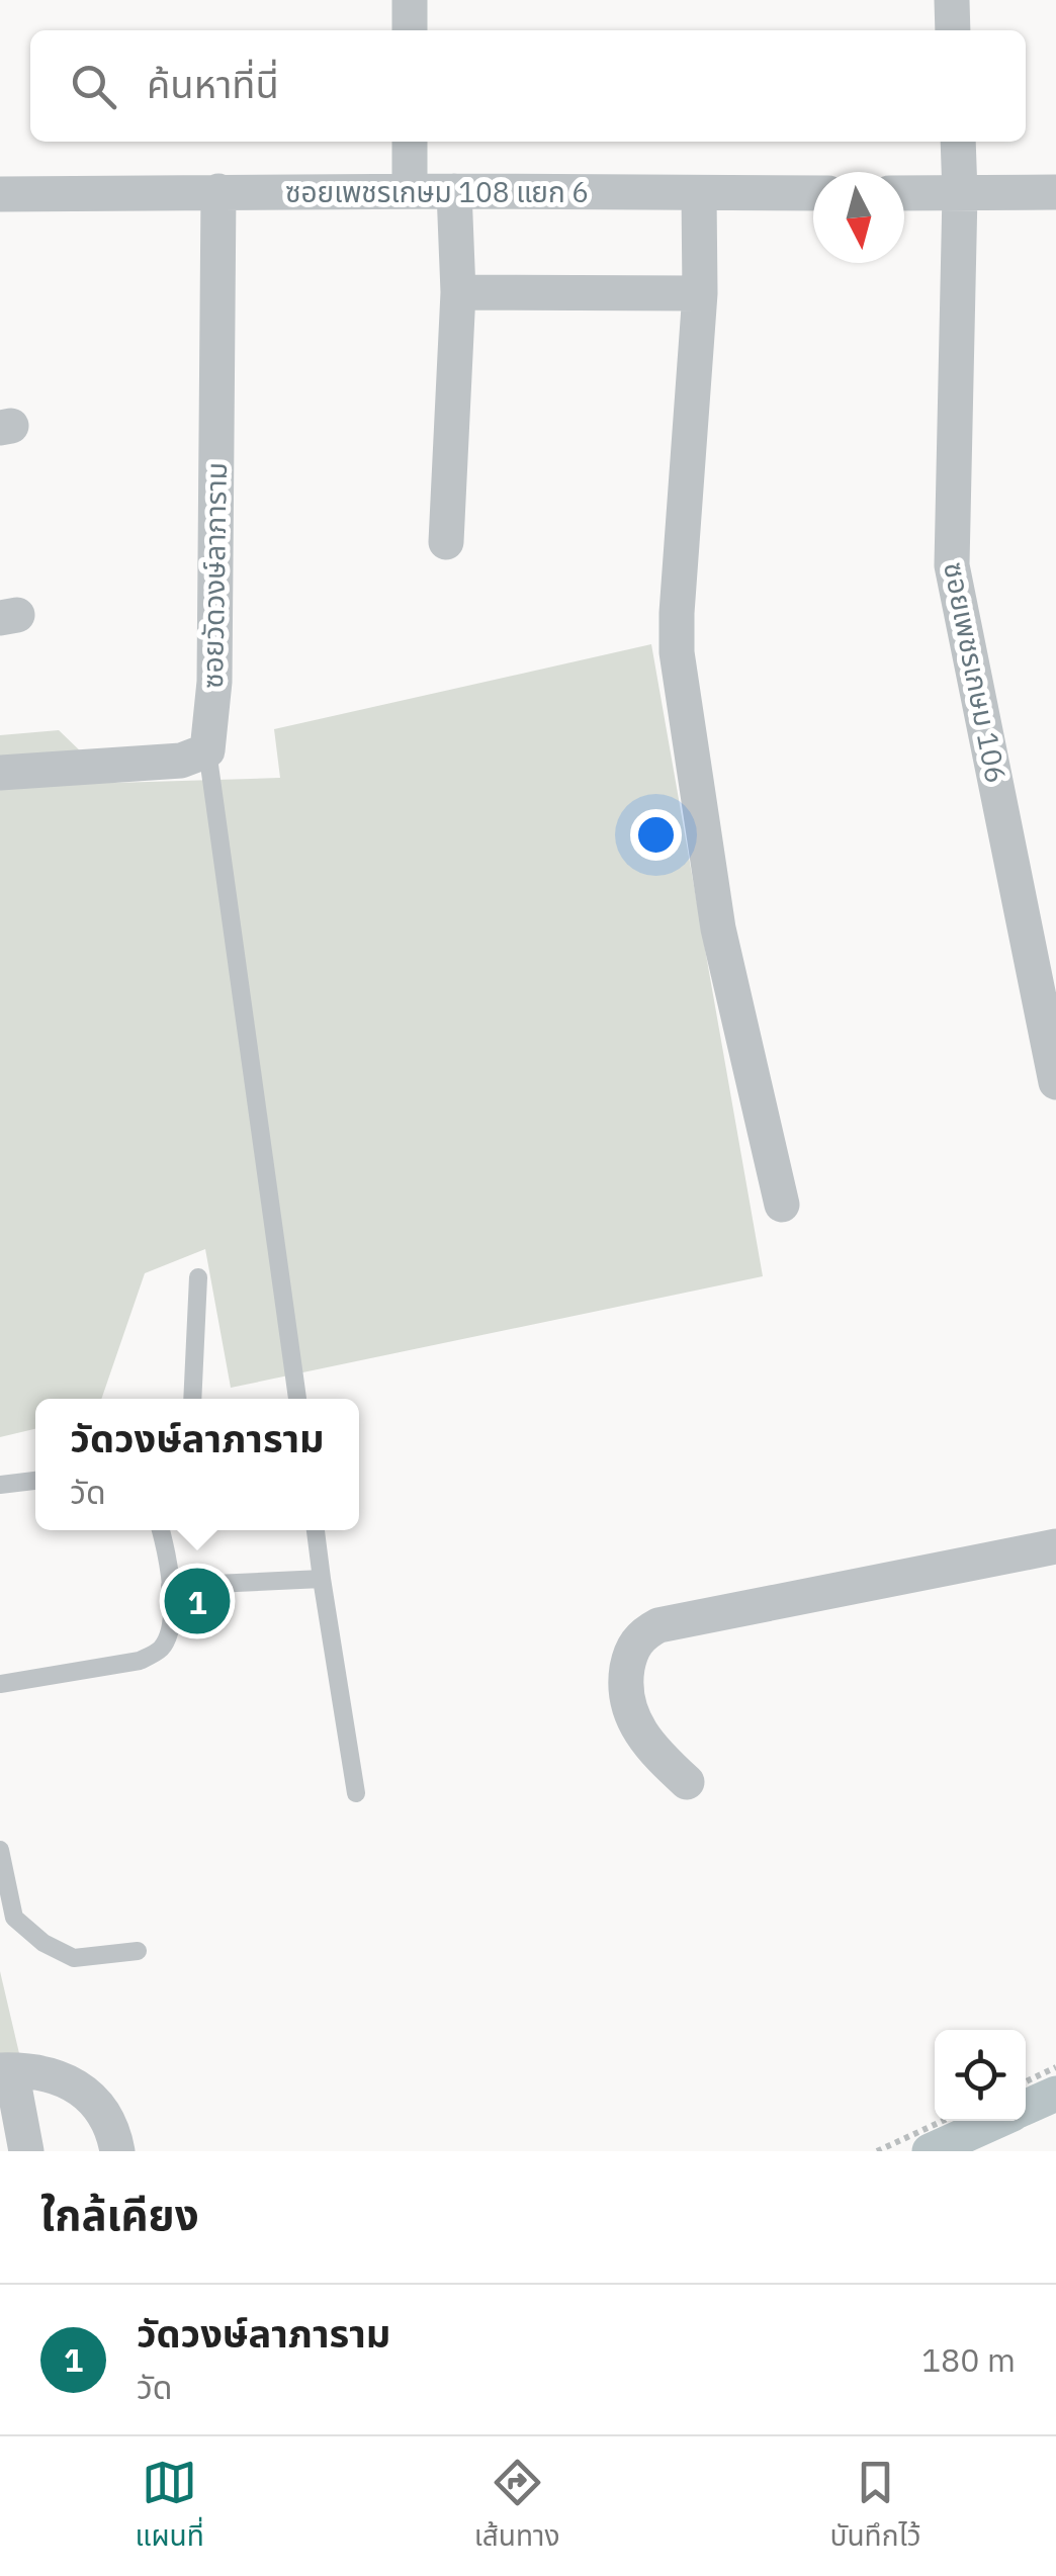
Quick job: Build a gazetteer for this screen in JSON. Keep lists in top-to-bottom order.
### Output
{
  "streets": {
    "street": ["ซอยเพชรเกษม 108 แยก 6", "ซอยวัดวงษ์ลาภาราม", "ซอยเพชรเกษม 106"]
  },
  "crossings": [
    ["ซอยเพชรเกษม 108 แยก 6", "ซอยวัดวงษ์ลาภาราม"]
  ],
  "north": "bottom",
  "page": {
    "search": "ค้นหาที่นี่",
    "popup": ["วัดวงษ์ลาภาราม", "วัด"],
    "pins": "1",
    "heading": "ใกล้เคียง",
    "list": [
      {
        "mark": "1",
        "name": "วัดวงษ์ลาภาราม",
        "note": "วัด",
        "value": "180 m"
      }
    ],
    "nav": ["แผนที่", "เส้นทาง", "บันทึกไว้"]
  }
}
